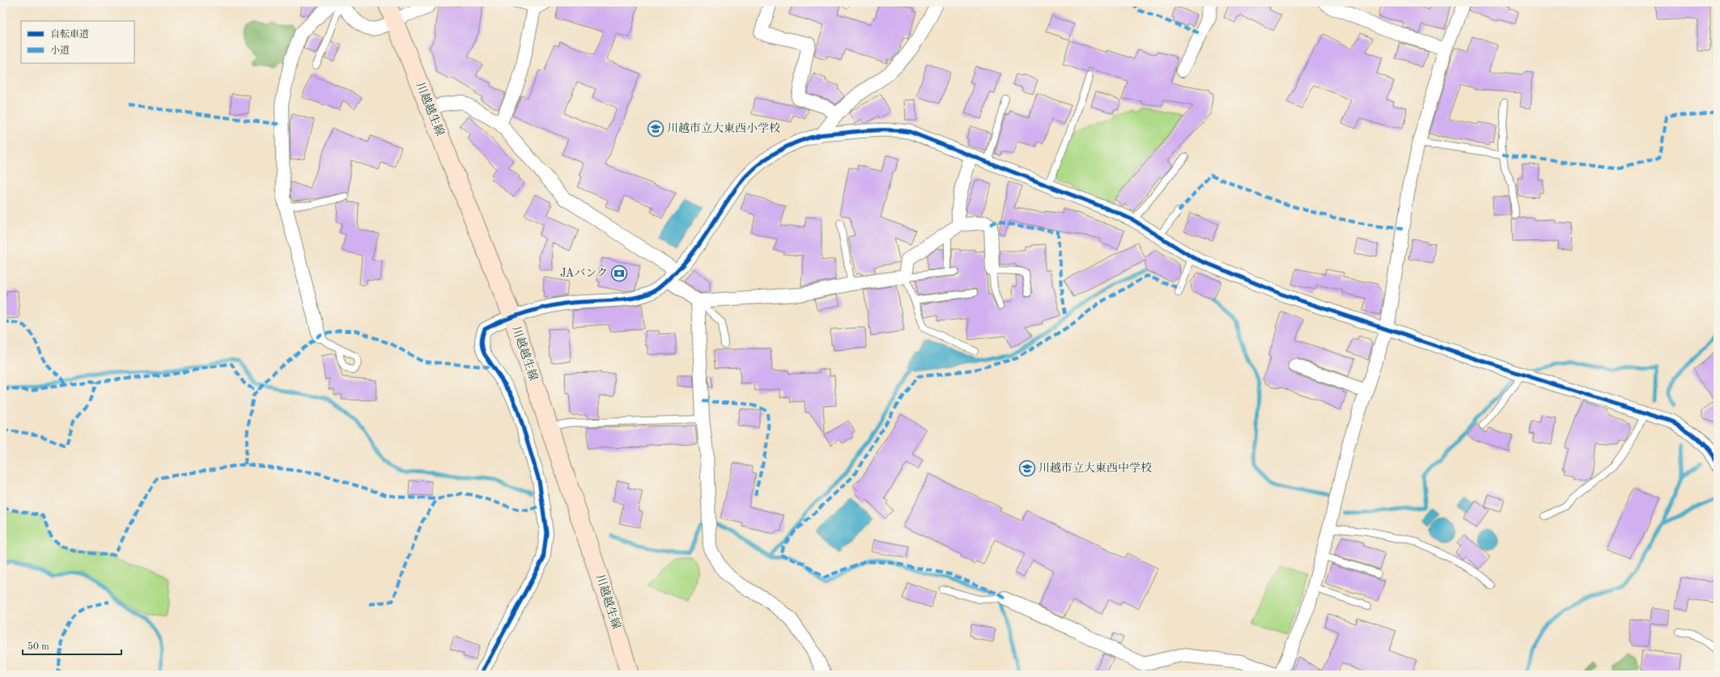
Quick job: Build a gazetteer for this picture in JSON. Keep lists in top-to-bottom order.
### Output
{
  "streets": {
    "main road": ["川越越生線"]
  },
  "places": {
    "school or university": ["川越市立大東西小学校", "川越市立大東西中学校"],
    "bank": ["JAバンク"]
  },
  "legend": ["自転車道", "小道"],
  "scale_bar": "50 m"
}
